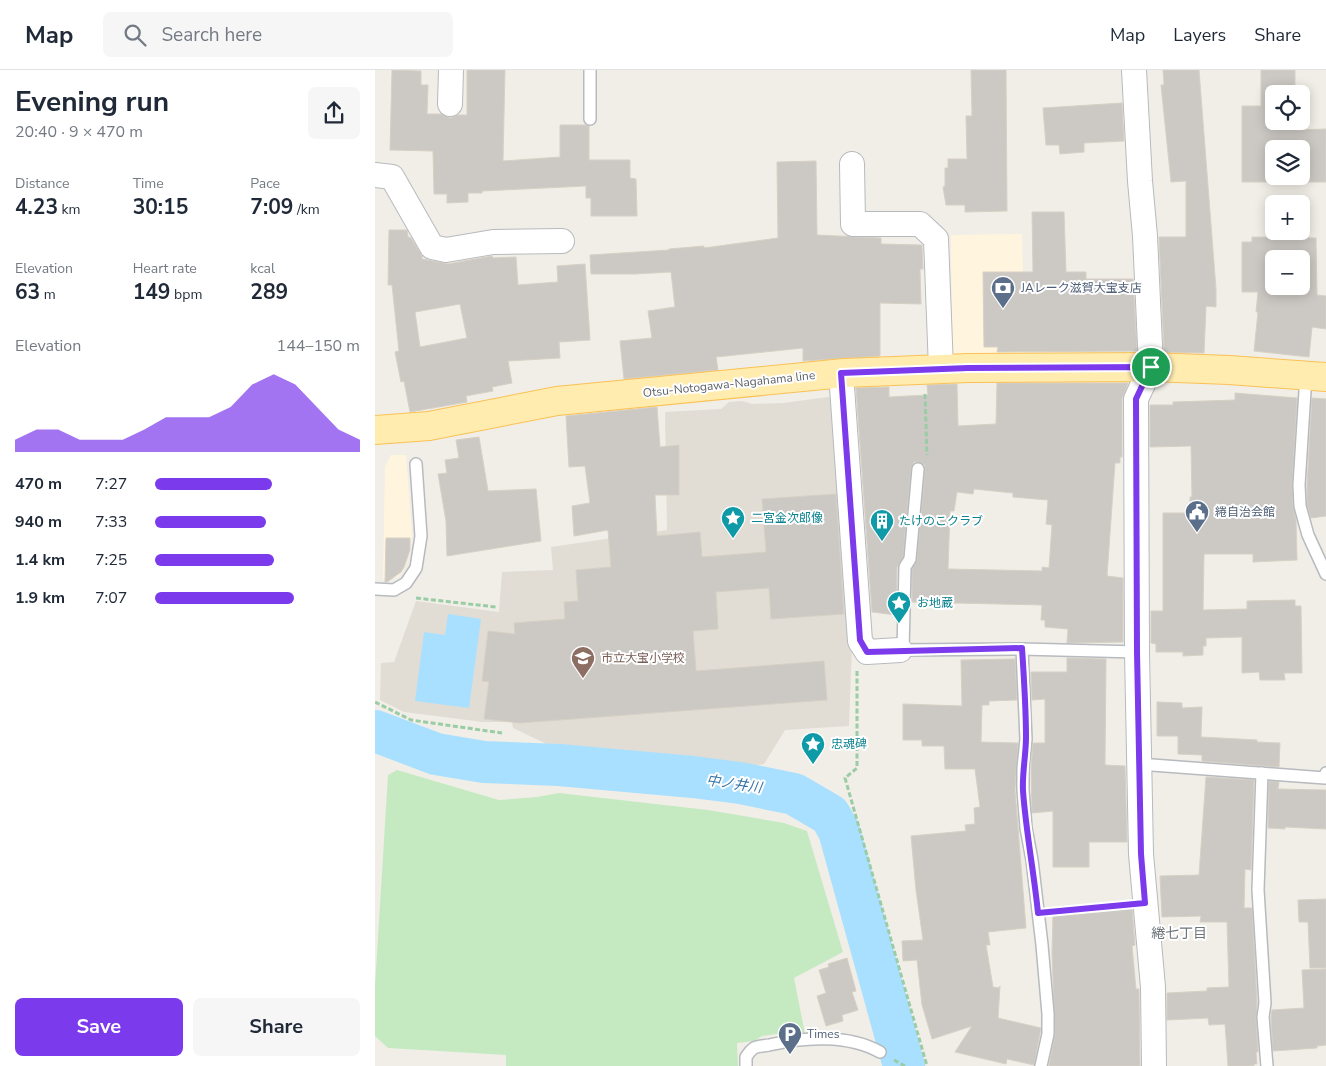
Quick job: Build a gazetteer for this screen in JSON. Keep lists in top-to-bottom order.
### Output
{
  "streets": {
    "main road": ["Otsu-Notogawa-Nagahama line"]
  },
  "districts": ["綣七丁目"],
  "water": ["中ノ井川"],
  "places": {
    "bank": ["JAレーク滋賀大宝支店"],
    "public building": ["綣自治会館"],
    "place": ["二宮金次郎像", "お地蔵", "忠魂碑"],
    "building": ["たけのこクラブ"],
    "school or university": ["市立大宝小学校"],
    "parking": ["Times"]
  },
  "page": {
    "header": "Map",
    "search": "Search here",
    "nav": ["Map", "Layers", "Share"],
    "heading": ["Evening run", "20:40 · 9 × 470 m"],
    "map_buttons": ["+", "−"],
    "stats": [
      ["Distance", "4.23 km"],
      ["Time", "30:15"],
      ["Pace", "7:09 /km"],
      ["Elevation", "63 m"],
      ["Heart rate", "149 bpm"],
      ["kcal", "289"]
    ],
    "chart": ["Elevation", "144–150 m"],
    "list": [
      {
        "name": "470 m",
        "note": "7:27"
      },
      {
        "name": "940 m",
        "note": "7:33"
      },
      {
        "name": "1.4 km",
        "note": "7:25"
      },
      {
        "name": "1.9 km",
        "note": "7:07"
      }
    ],
    "buttons": ["Save", "Share"]
  }
}
